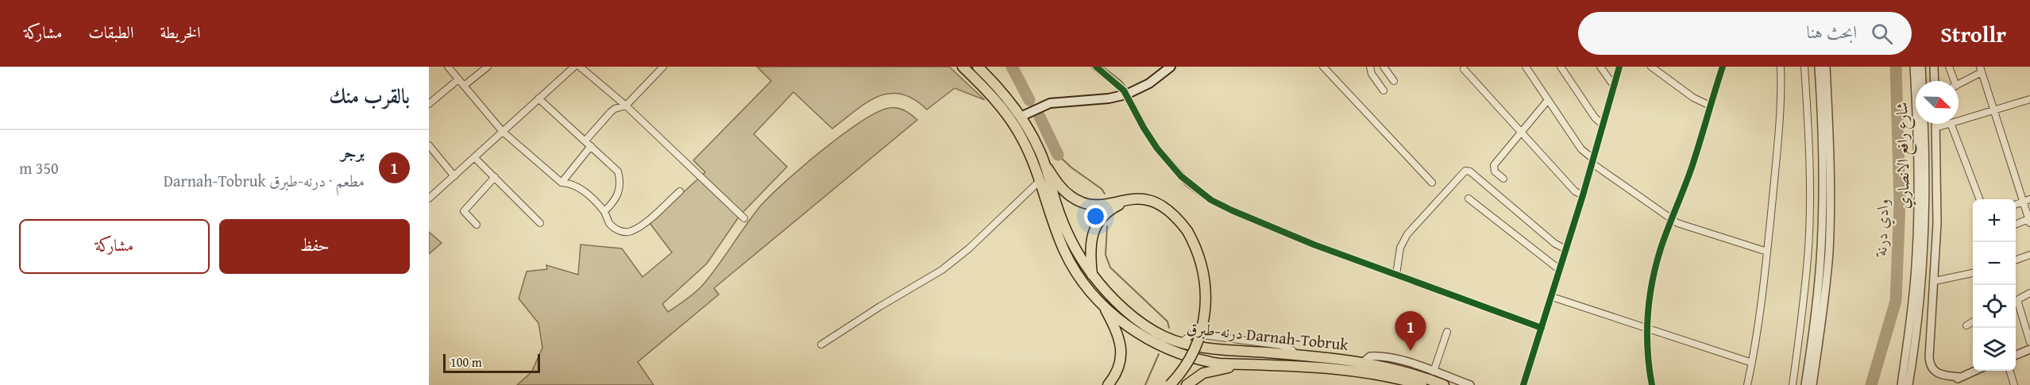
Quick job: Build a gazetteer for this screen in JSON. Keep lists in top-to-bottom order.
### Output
{
  "streets": {
    "main road": ["درنه-طبرق Darnah-Tobruk"],
    "street": ["شارع رافع الانصاري"]
  },
  "water": ["وادي درنة"],
  "scale_bar": "100 m",
  "north": "bottom right",
  "page": {
    "header": "Strollr",
    "search": "ابحث هنا",
    "nav": ["الخريطة", "الطبقات", "مشاركة"],
    "heading": "بالقرب منك",
    "list": [
      {
        "mark": "1",
        "name": "برجر",
        "note": "مطعم · درنه-طبرق Darnah-Tobruk",
        "value": "350 m"
      }
    ],
    "map_buttons": ["+", "−"],
    "buttons": ["حفظ", "مشاركة"],
    "pins": "1",
    "scale": "100 m"
  }
}
